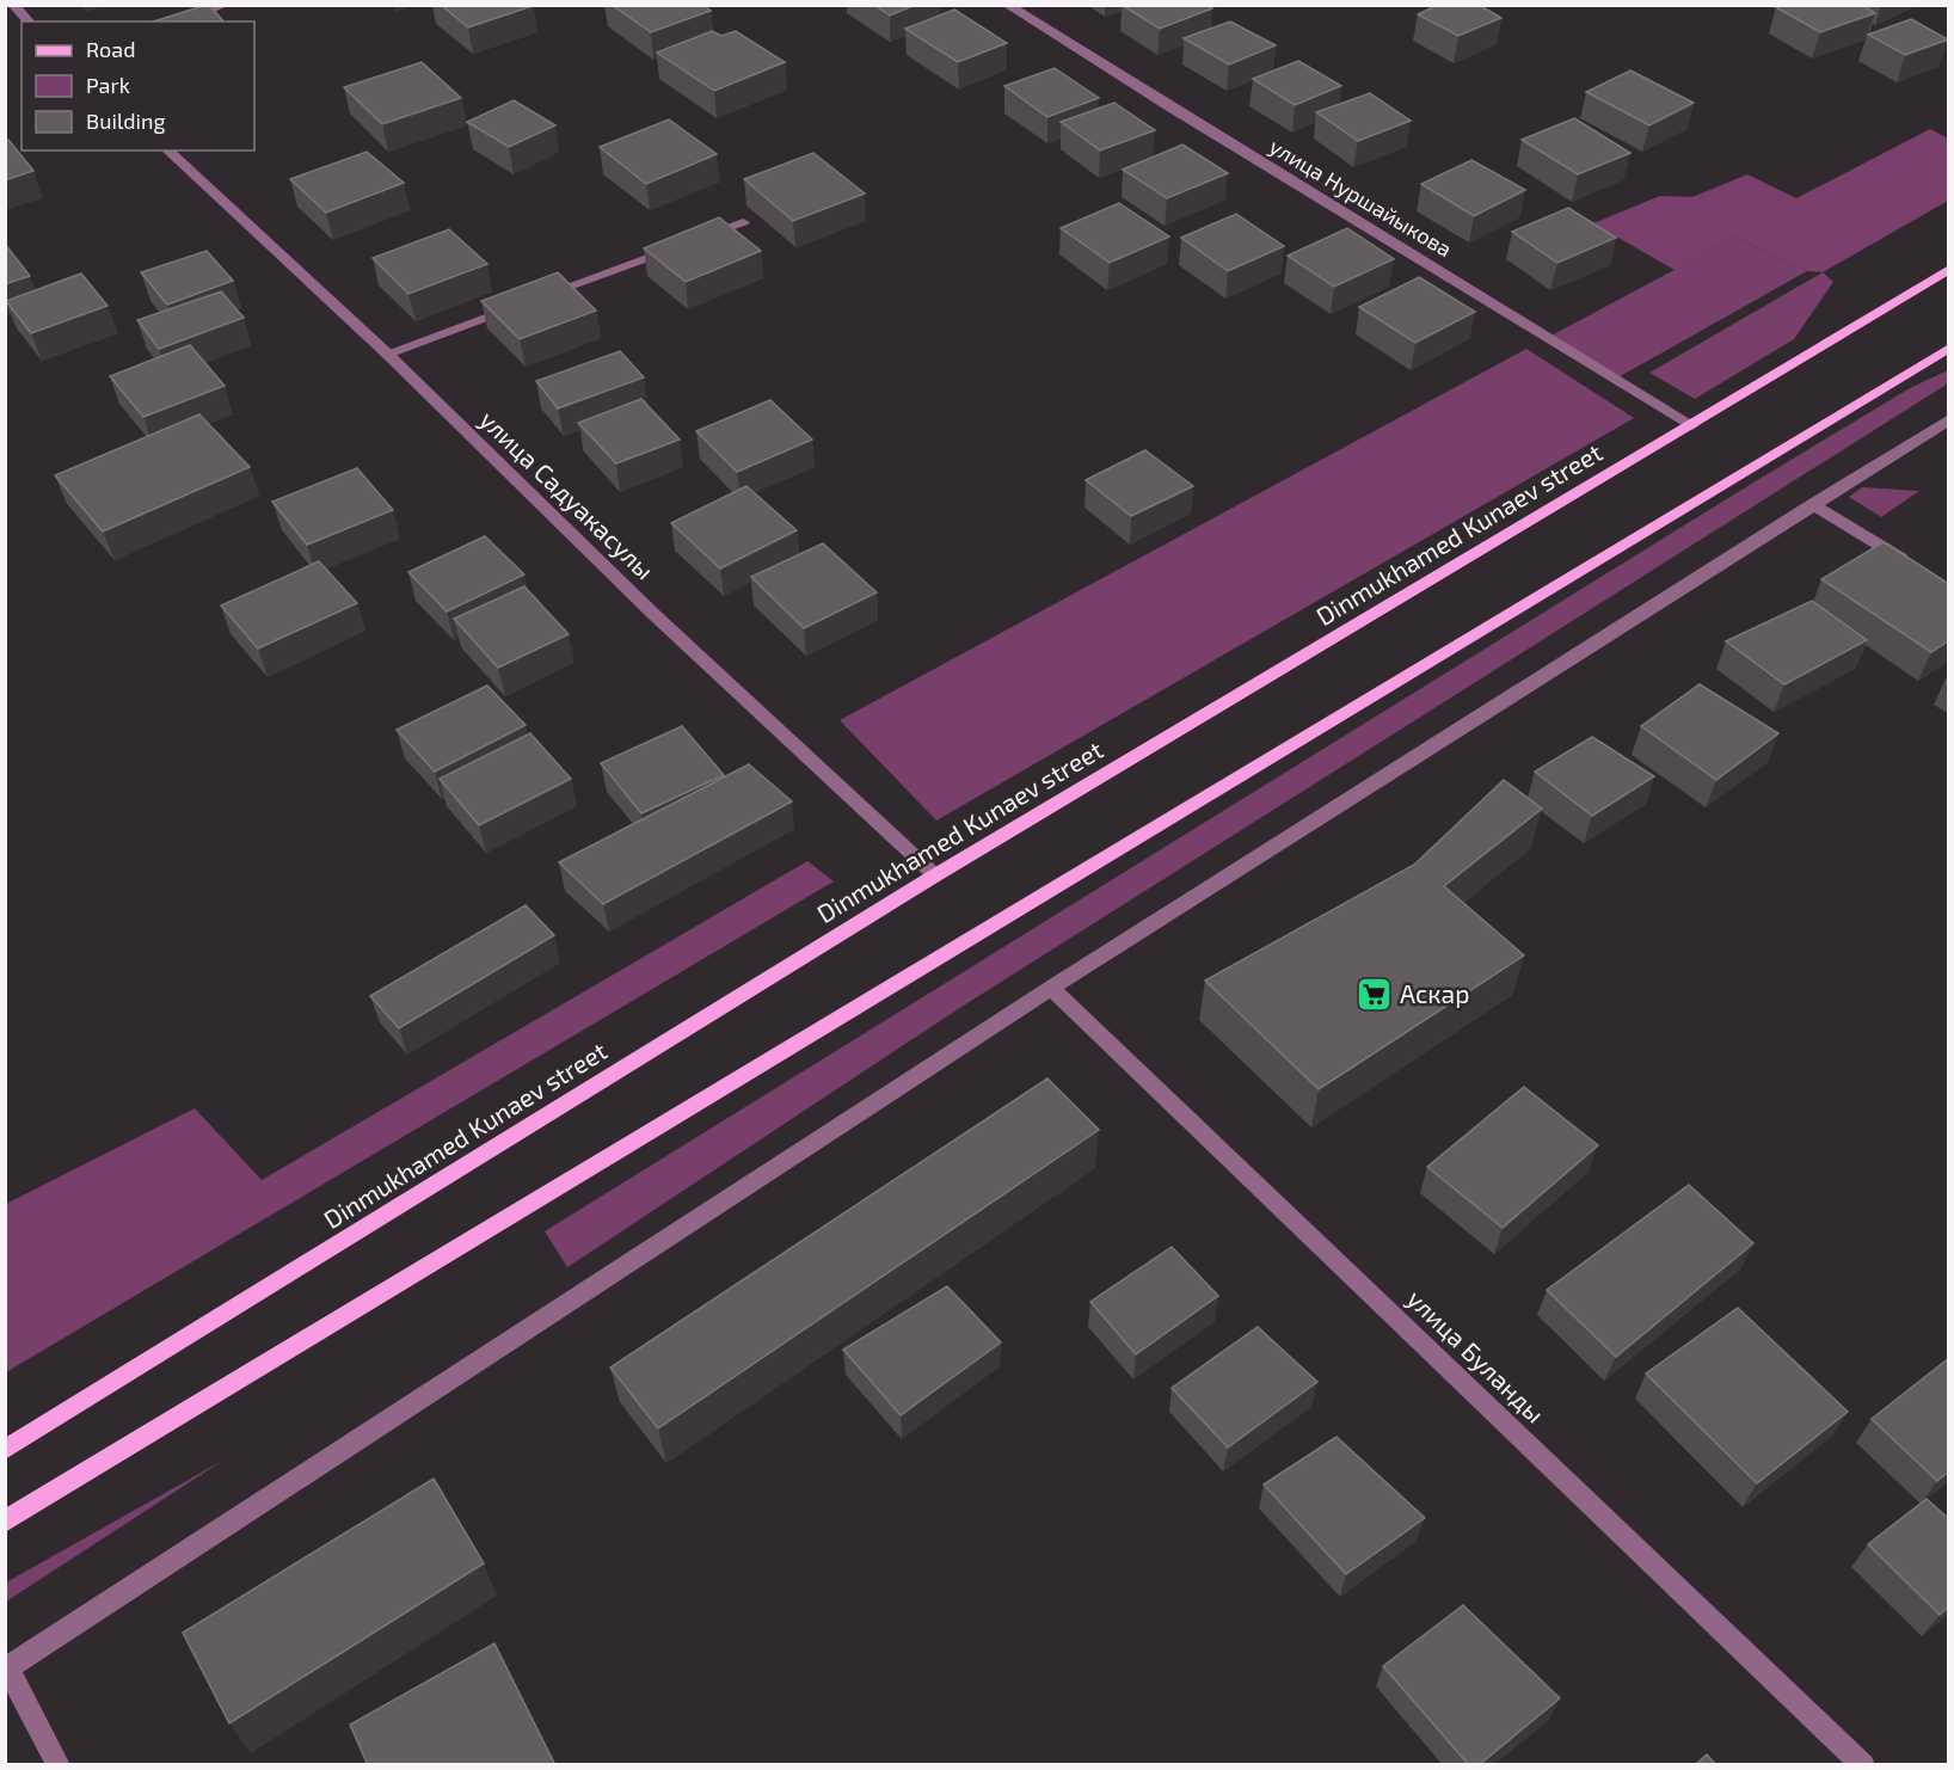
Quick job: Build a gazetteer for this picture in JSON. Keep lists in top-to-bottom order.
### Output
{
  "streets": {
    "main road": ["Dinmukhamed Kunaev street"],
    "street": ["улица Нуршайыкова", "улица Садуакасулы", "улица Буланды"]
  },
  "crossings": [
    ["улица Нуршайыкова", "Dinmukhamed Kunaev street"],
    ["улица Садуакасулы", "Dinmukhamed Kunaev street"]
  ],
  "places": {
    "supermarket": ["Аскар"]
  },
  "legend": ["Road", "Park", "Building"]
}
